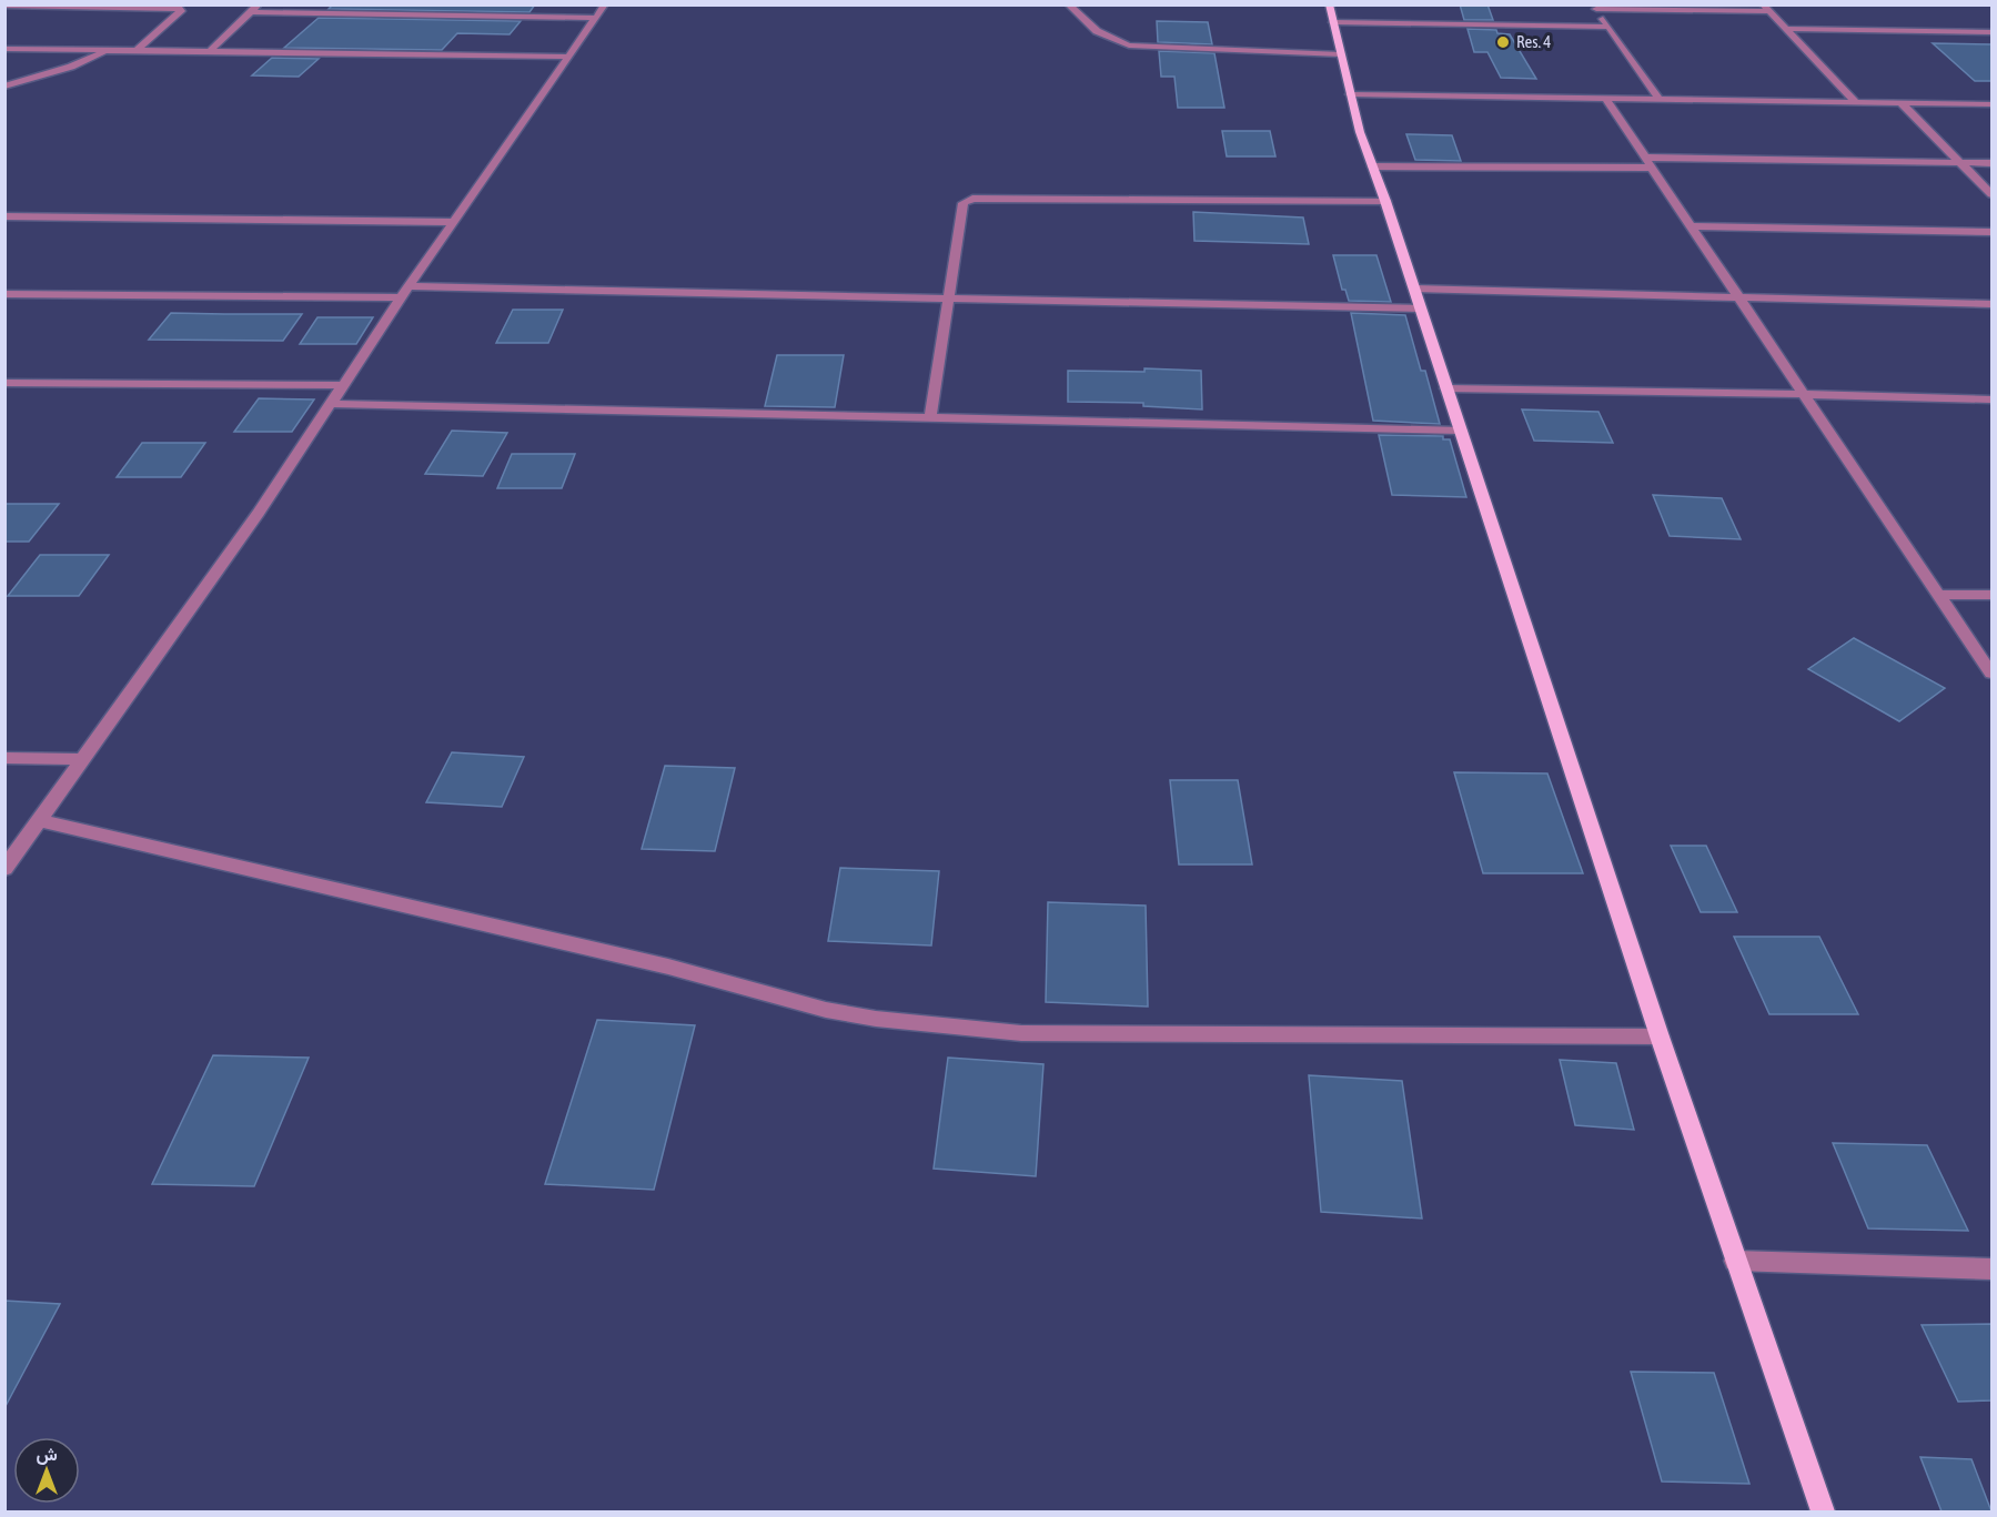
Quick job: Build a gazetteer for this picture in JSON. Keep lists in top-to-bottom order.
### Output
{
  "places": ["Res. 4"],
  "north": "top"
}
